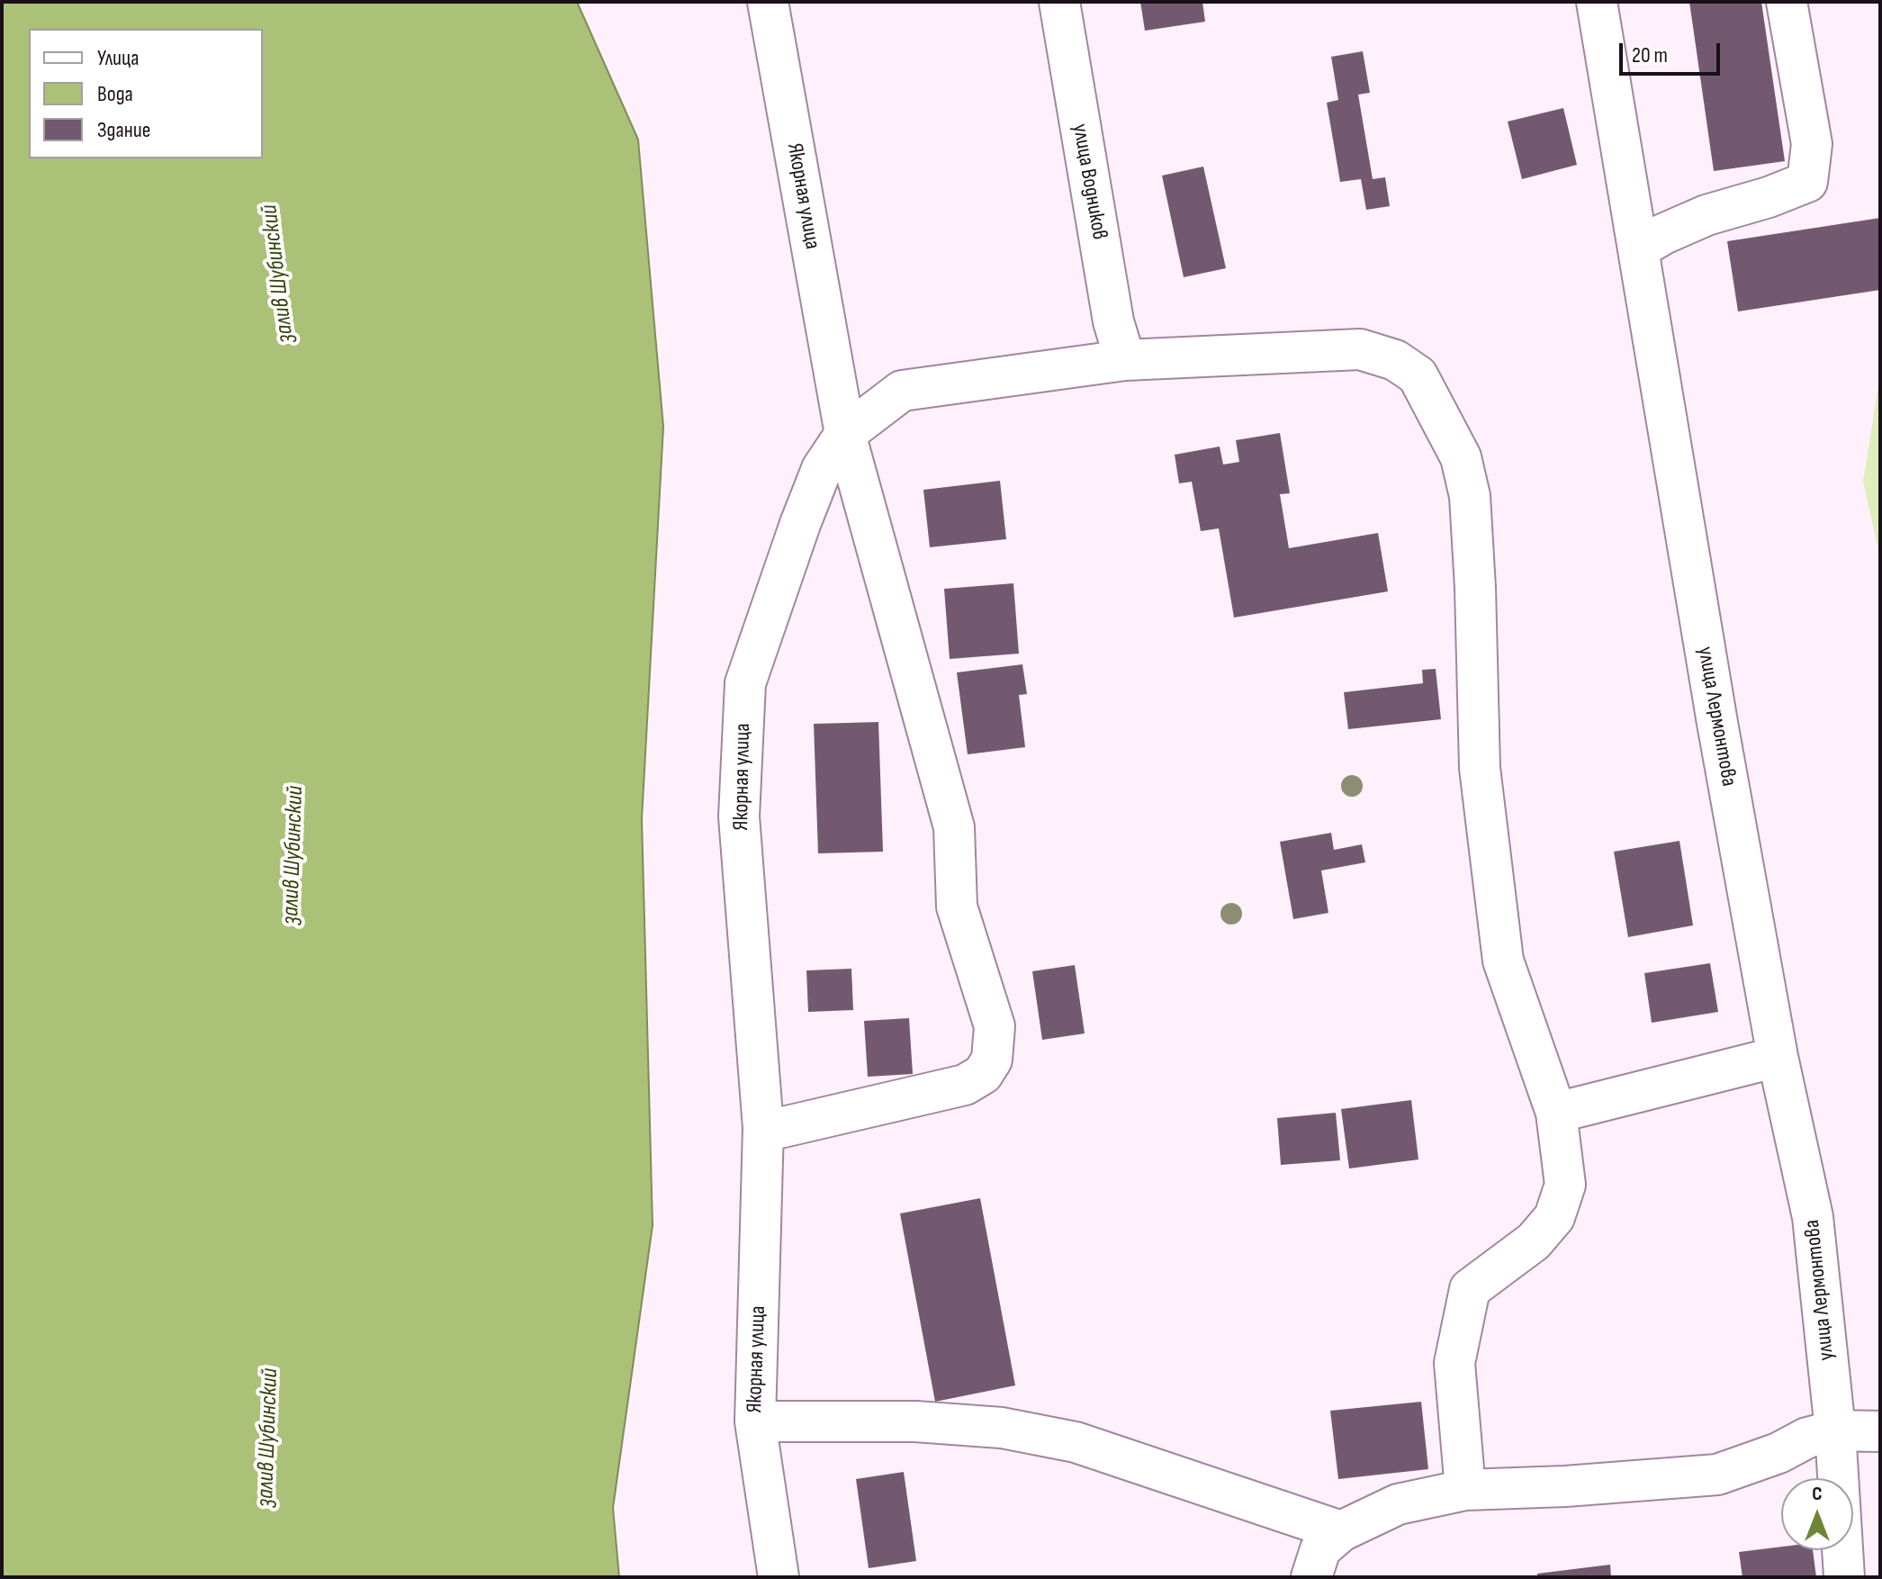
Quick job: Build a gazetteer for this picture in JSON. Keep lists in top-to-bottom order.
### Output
{
  "streets": {
    "street": ["улица Водников", "Якорная улица", "улица Лермонтова"]
  },
  "water": ["залив Шубинский"],
  "legend": ["Улица", "Вода", "Здание"],
  "scale_bar": "20 m",
  "north": "top"
}
